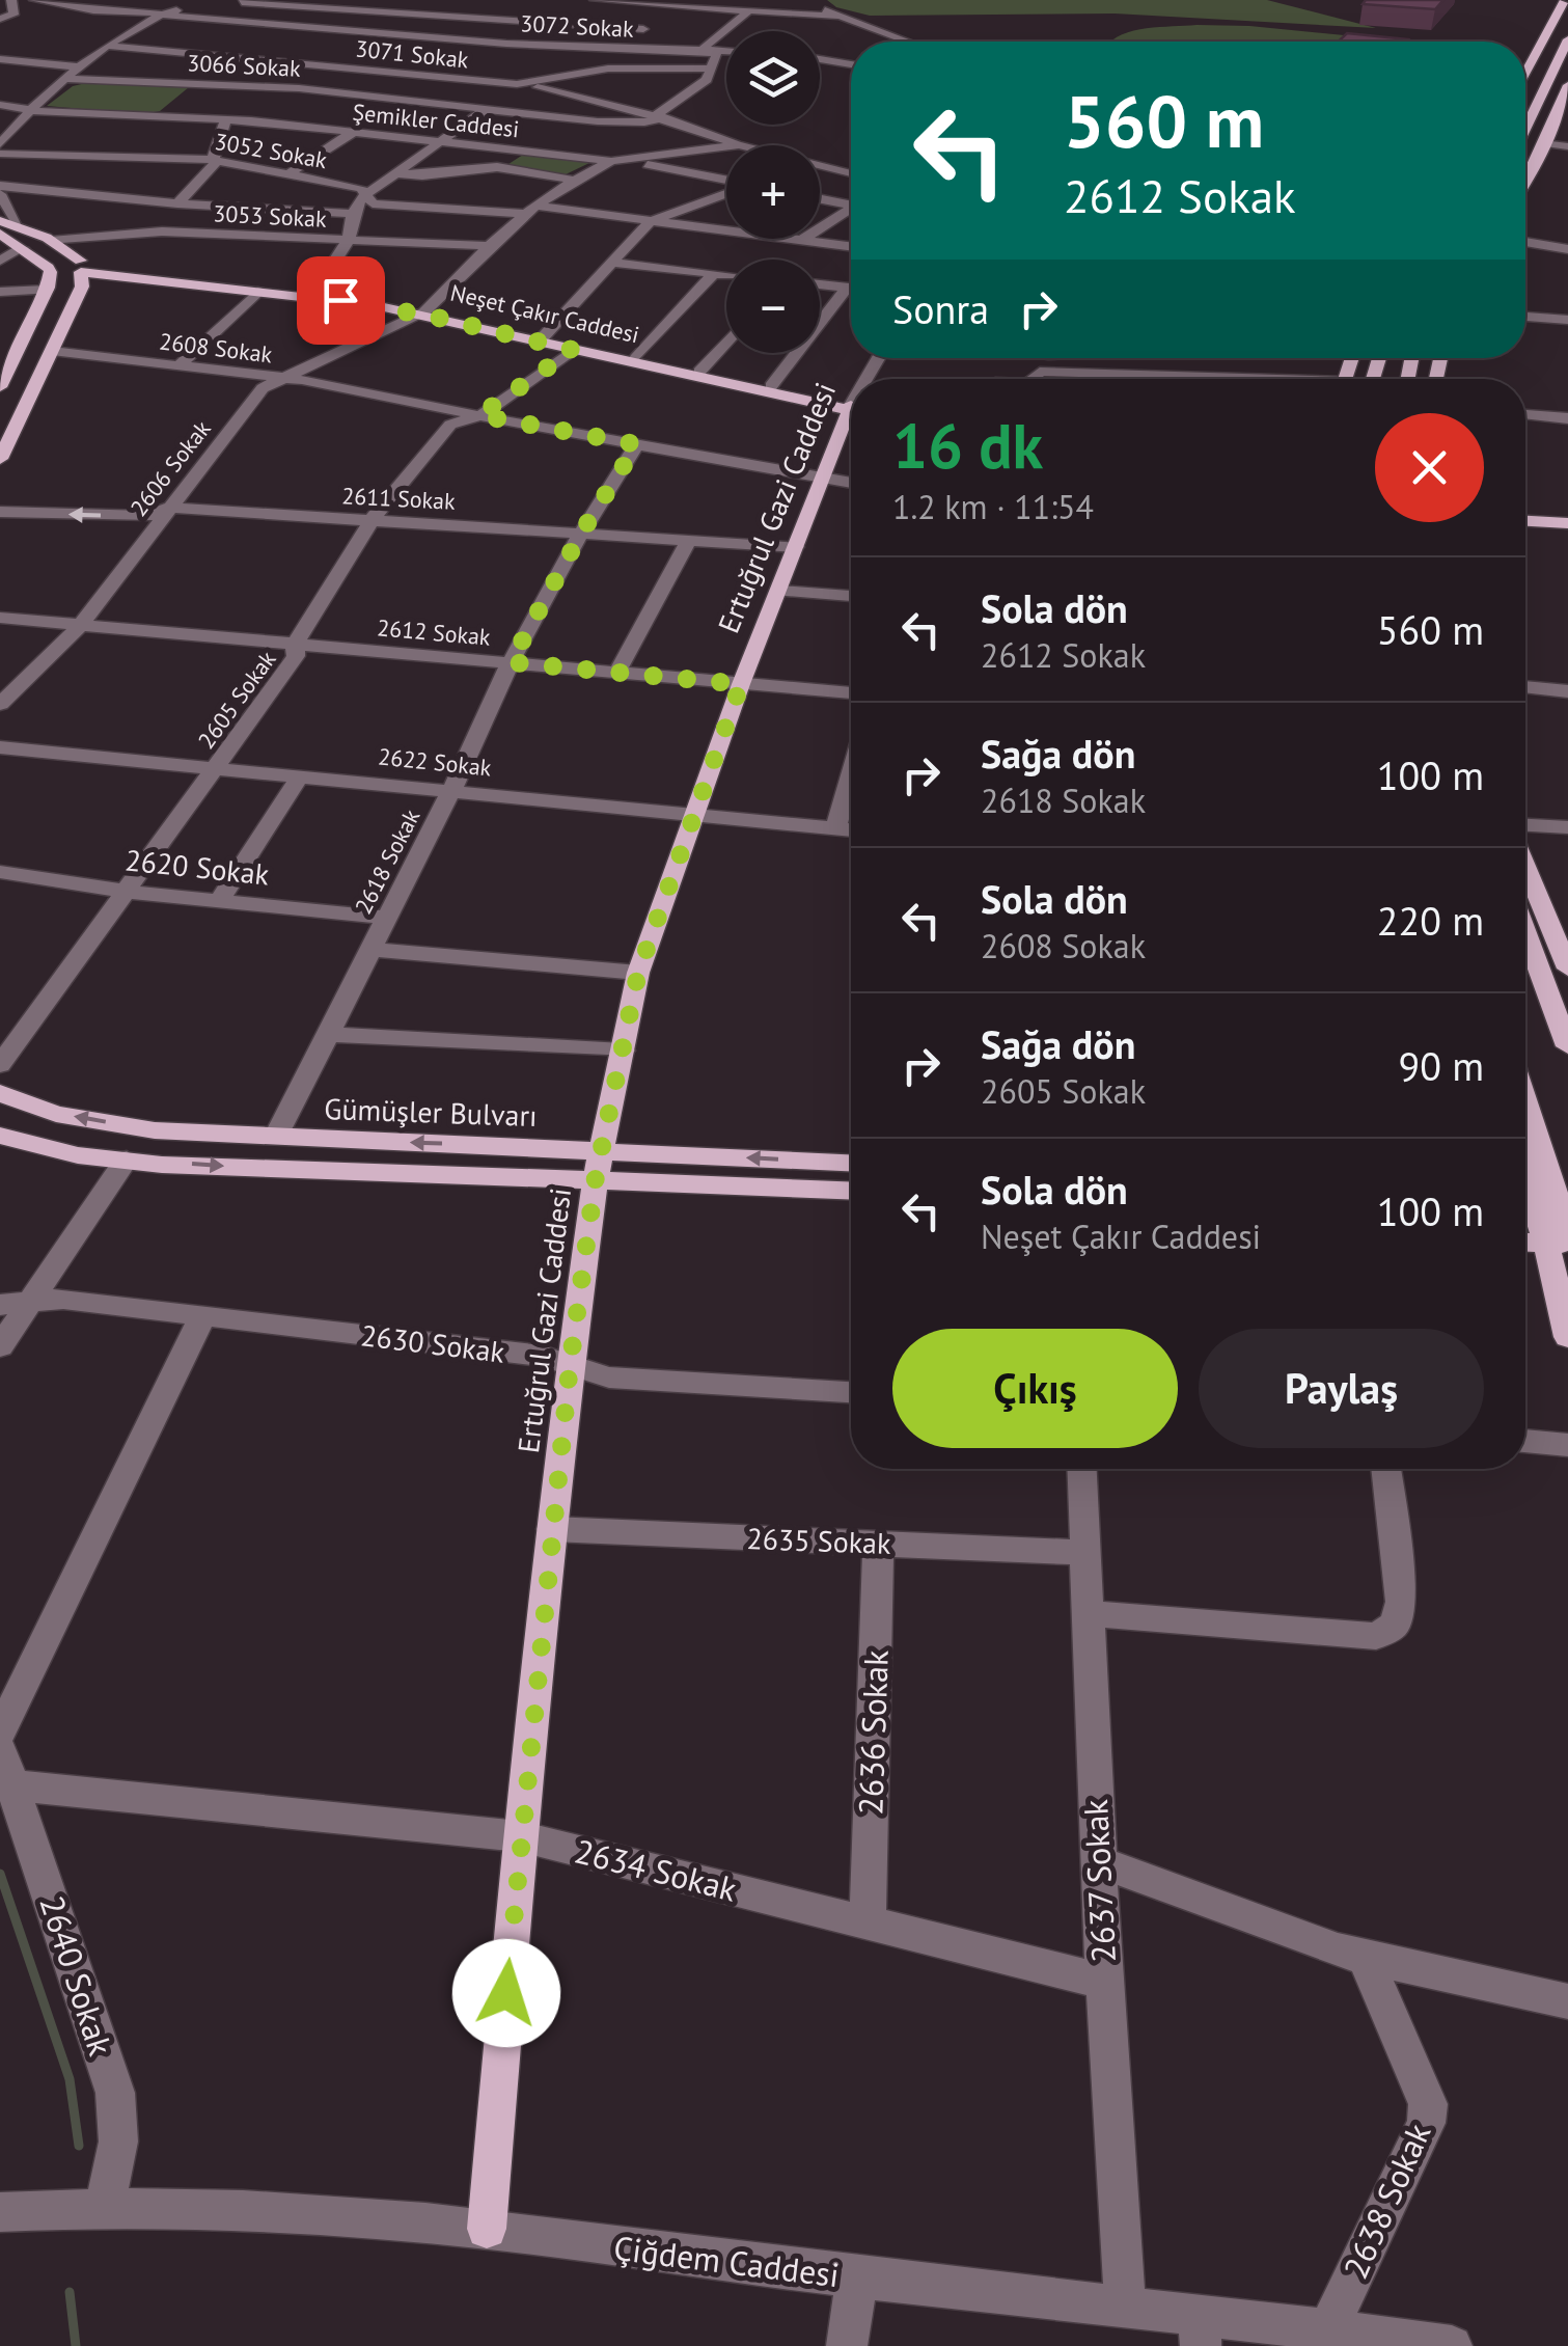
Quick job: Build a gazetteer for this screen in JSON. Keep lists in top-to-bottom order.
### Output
{
  "streets": {
    "main road": ["Neşet Çakır Caddesi", "Ertuğrul Gazi Caddesi", "Gümüşler Bulvarı"],
    "street": [
      "3072 Sokak",
      "3071 Sokak",
      "3066 Sokak",
      "Şemikler Caddesi",
      "3052 Sokak",
      "3053 Sokak",
      "2608 Sokak",
      "2606 Sokak",
      "2611 Sokak",
      "2612 Sokak",
      "2605 Sokak",
      "2622 Sokak",
      "2618 Sokak",
      "2620 Sokak",
      "2630 Sokak",
      "2635 Sokak",
      "2636 Sokak",
      "2634 Sokak",
      "2637 Sokak",
      "2640 Sokak",
      "2638 Sokak",
      "Çiğdem Caddesi"
    ]
  },
  "crossings": [
    ["Neşet Çakır Caddesi", "2606 Sokak"],
    ["Neşet Çakır Caddesi", "2605 Sokak"],
    ["2608 Sokak", "2606 Sokak"],
    ["2608 Sokak", "Ertuğrul Gazi Caddesi"],
    ["2608 Sokak", "2605 Sokak"],
    ["2608 Sokak", "2618 Sokak"],
    ["2606 Sokak", "2611 Sokak"],
    ["2606 Sokak", "2612 Sokak"],
    ["2611 Sokak", "Ertuğrul Gazi Caddesi"],
    ["2611 Sokak", "2605 Sokak"],
    ["2611 Sokak", "2618 Sokak"],
    ["Ertuğrul Gazi Caddesi", "2612 Sokak"],
    ["Ertuğrul Gazi Caddesi", "2622 Sokak"],
    ["Ertuğrul Gazi Caddesi", "Gümüşler Bulvarı"],
    ["Ertuğrul Gazi Caddesi", "2630 Sokak"],
    ["Ertuğrul Gazi Caddesi", "2635 Sokak"],
    ["Ertuğrul Gazi Caddesi", "2634 Sokak"],
    ["Ertuğrul Gazi Caddesi", "Çiğdem Caddesi"],
    ["2612 Sokak", "2605 Sokak"],
    ["2612 Sokak", "2618 Sokak"],
    ["2605 Sokak", "2622 Sokak"],
    ["2605 Sokak", "2620 Sokak"],
    ["2622 Sokak", "2618 Sokak"],
    ["2618 Sokak", "2620 Sokak"],
    ["2618 Sokak", "Gümüşler Bulvarı"],
    ["2635 Sokak", "2636 Sokak"],
    ["2635 Sokak", "2637 Sokak"],
    ["2636 Sokak", "2634 Sokak"],
    ["2634 Sokak", "2637 Sokak"],
    ["2634 Sokak", "2640 Sokak"],
    ["2637 Sokak", "Çiğdem Caddesi"],
    ["2640 Sokak", "Çiğdem Caddesi"],
    ["2638 Sokak", "Çiğdem Caddesi"]
  ],
  "page": {
    "map_buttons": ["+", "−"],
    "turn": ["560 m", "2612 Sokak"],
    "then": "Sonra",
    "heading": ["16 dk", "1.2 km · 11:54"],
    "list": [
      {
        "name": "Sola dön",
        "note": "2612 Sokak",
        "value": "560 m"
      },
      {
        "name": "Sağa dön",
        "note": "2618 Sokak",
        "value": "100 m"
      },
      {
        "name": "Sola dön",
        "note": "2608 Sokak",
        "value": "220 m"
      },
      {
        "name": "Sağa dön",
        "note": "2605 Sokak",
        "value": "90 m"
      },
      {
        "name": "Sola dön",
        "note": "Neşet Çakır Caddesi",
        "value": "100 m"
      }
    ],
    "buttons": ["Çıkış", "Paylaş"]
  }
}
